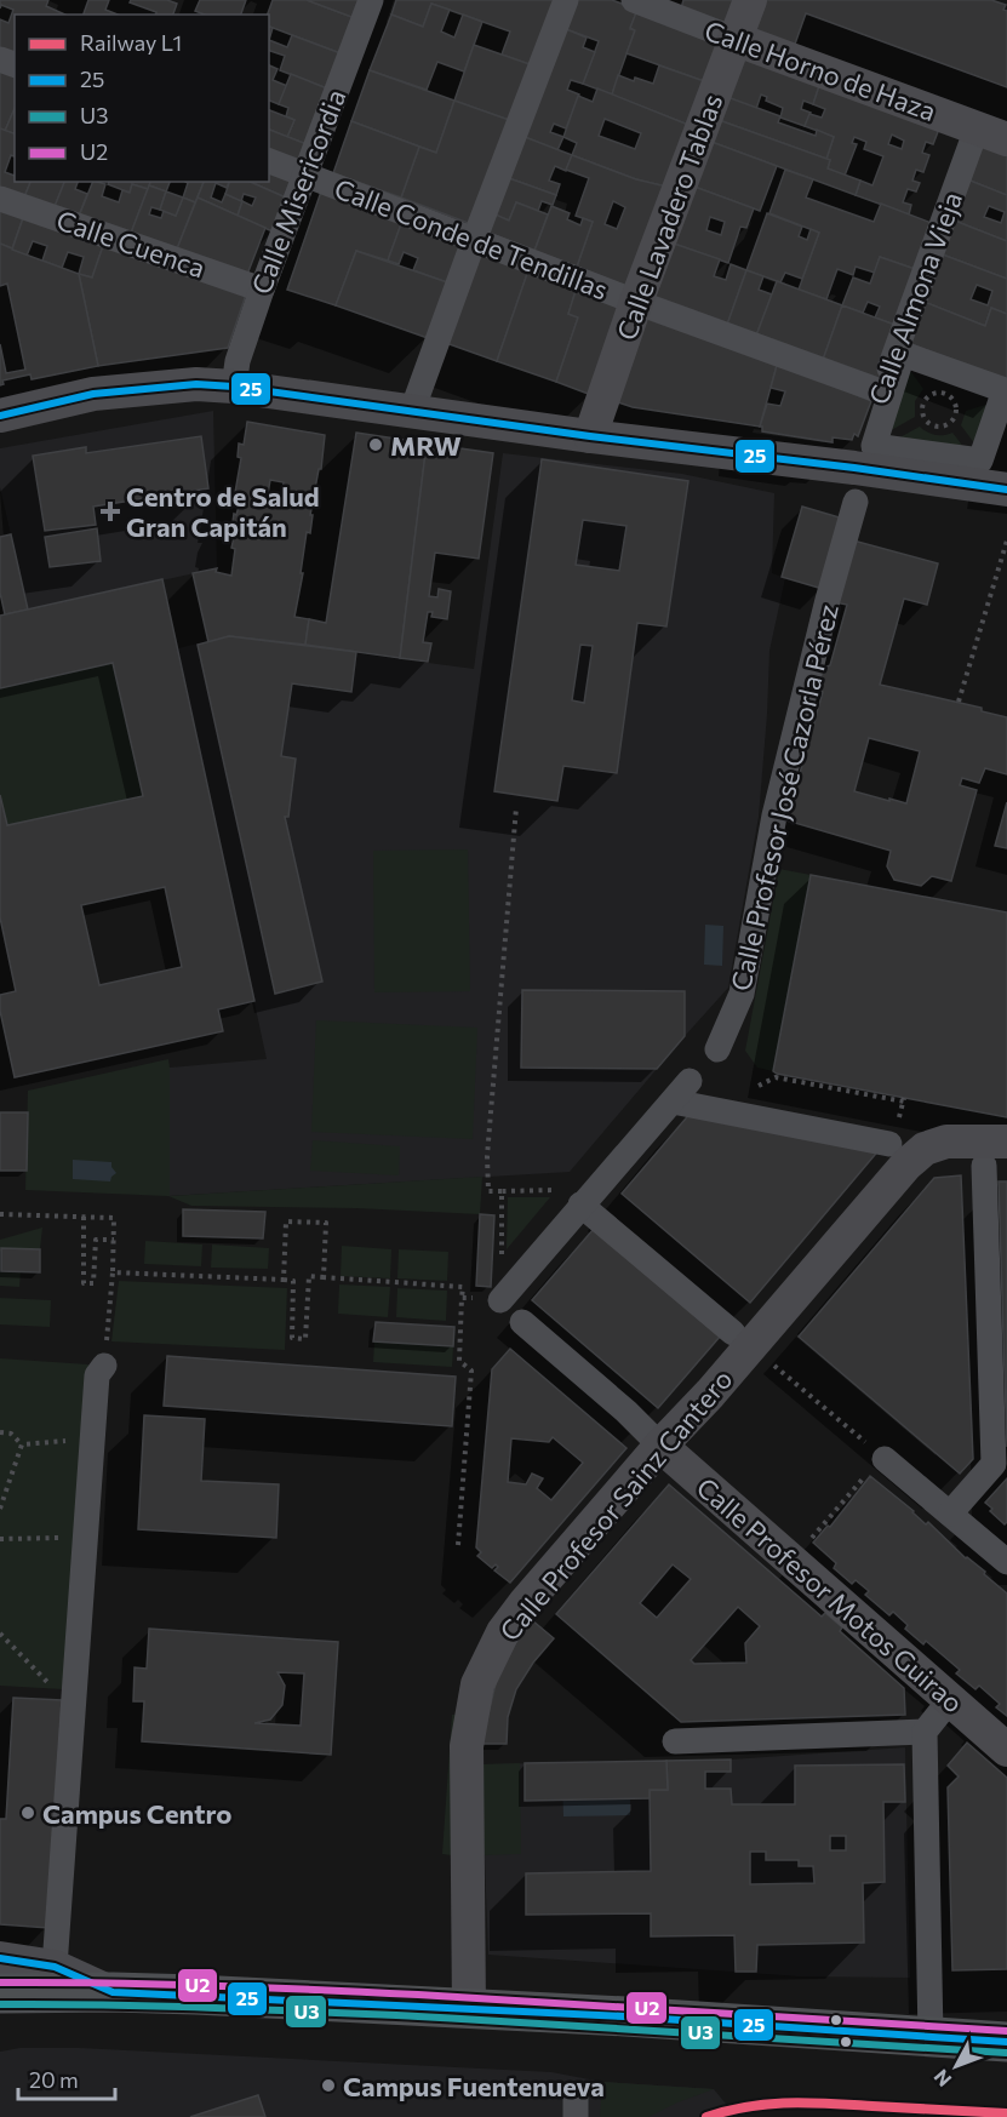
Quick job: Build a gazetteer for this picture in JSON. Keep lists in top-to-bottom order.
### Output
{
  "streets": {
    "street": [
      "Calle Horno de Haza",
      "Calle Misericordia",
      "Calle Lavadero Tablas",
      "Calle Conde de Tendillas",
      "Calle Cuenca",
      "Calle Almona Vieja",
      "Calle Profesor José Cazorla Pérez",
      "Calle Profesor Sainz Cantero",
      "Calle Profesor Motos Guirao"
    ]
  },
  "crossings": [
    ["Calle Horno de Haza", "Calle Lavadero Tablas"],
    ["Calle Horno de Haza", "Calle Almona Vieja"],
    ["Calle Misericordia", "Calle Conde de Tendillas"],
    ["Calle Misericordia", "Calle Cuenca"],
    ["Calle Lavadero Tablas", "Calle Conde de Tendillas"],
    ["Calle Conde de Tendillas", "Calle Almona Vieja"],
    ["Calle Profesor Sainz Cantero", "Calle Profesor Motos Guirao"]
  ],
  "places": {
    "other": ["MRW", "Campus Centro", "Campus Fuentenueva"],
    "health": ["Centro de Salud Gran Capitán"]
  },
  "lines": [
    "transit line 25",
    "transit line U2",
    "transit line U3",
    "rail line L1"
  ],
  "legend": [
    "Railway L1",
    "25",
    "U3",
    "U2"
  ],
  "scale_bar": "20 m",
  "north": "bottom left"
}
